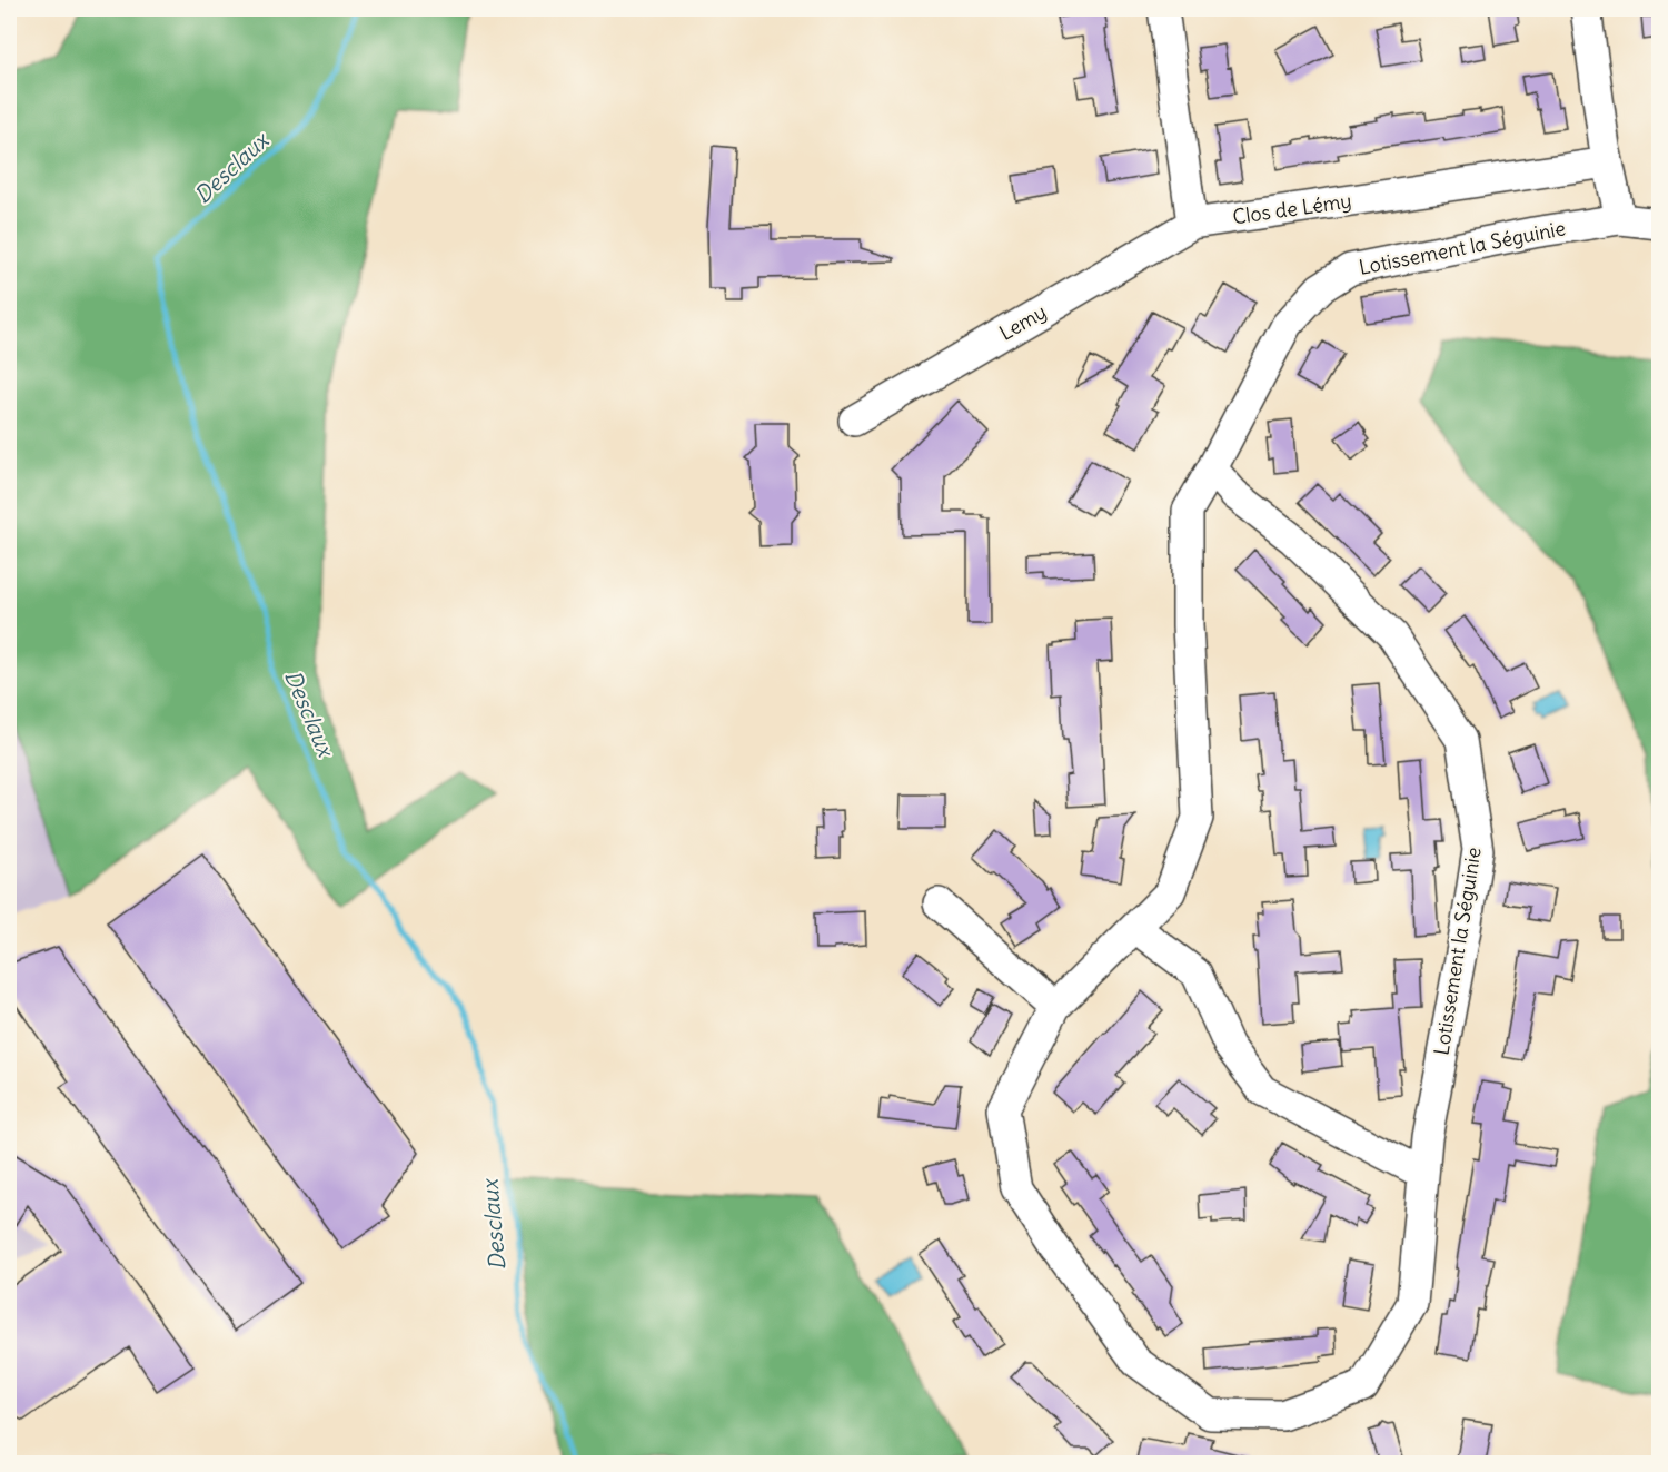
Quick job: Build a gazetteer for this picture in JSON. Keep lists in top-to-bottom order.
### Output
{
  "streets": {
    "street": ["Clos de Lémy", "Lotissement la Séguinie", "Lemy"]
  },
  "crossings": [
    ["Clos de Lémy", "Lemy"]
  ],
  "water": ["Desclaux"]
}
